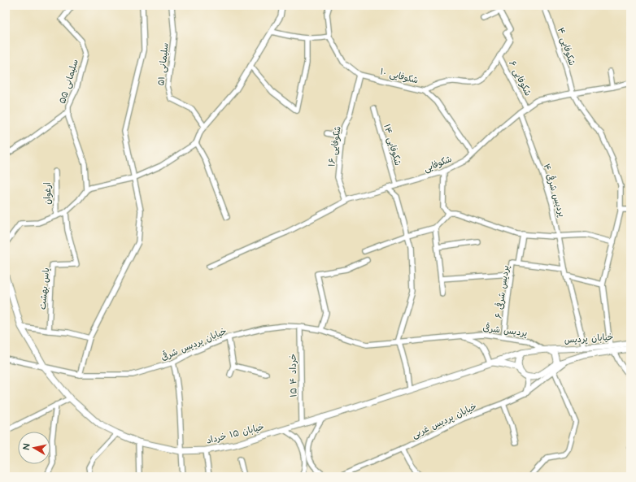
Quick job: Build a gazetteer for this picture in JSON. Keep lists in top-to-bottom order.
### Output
{
  "streets": {
    "street": [
      "شکوفایی ۴",
      "سلیمانی ۵۱",
      "شکوفایی ۱۰",
      "شکوفایی ۶",
      "سلیمانی ۵۵",
      "شکوفایی ۱۴",
      "شکوفایی ۱۶",
      "شکوفایی",
      "پردیس شرقی ۴",
      "ارغوان",
      "یاس بهشت",
      "پردیس شرقی ۶",
      "پردیس شرقی",
      "خیابان پردیس",
      "خیابان پردیس شرقی",
      "۱۵ خرداد ۴",
      "خیابان پردیس غربی",
      "خیابان ۱۵ خرداد"
    ]
  },
  "crossings": [
    ["شکوفایی ۴", "شکوفایی"],
    ["شکوفایی ۱۰", "شکوفایی ۱۶"],
    ["شکوفایی ۱۰", "شکوفایی"],
    ["شکوفایی ۶", "شکوفایی"],
    ["شکوفایی ۱۴", "شکوفایی"],
    ["شکوفایی ۱۶", "شکوفایی"],
    ["شکوفایی", "پردیس شرقی ۴"],
    ["پردیس شرقی ۴", "خیابان پردیس"],
    ["پردیس شرقی ۶", "پردیس شرقی"],
    ["پردیس شرقی", "خیابان پردیس"],
    ["پردیس شرقی", "خیابان پردیس شرقی"],
    ["پردیس شرقی", "خیابان پردیس غربی"],
    ["پردیس شرقی", "خیابان ۱۵ خرداد"],
    ["خیابان پردیس", "خیابان پردیس غربی"],
    ["خیابان پردیس", "خیابان ۱۵ خرداد"],
    ["خیابان پردیس شرقی", "۱۵ خرداد ۴"],
    ["خیابان پردیس شرقی", "خیابان ۱۵ خرداد"],
    ["۱۵ خرداد ۴", "خیابان ۱۵ خرداد"],
    ["خیابان پردیس غربی", "خیابان ۱۵ خرداد"]
  ],
  "north": "left"
}
